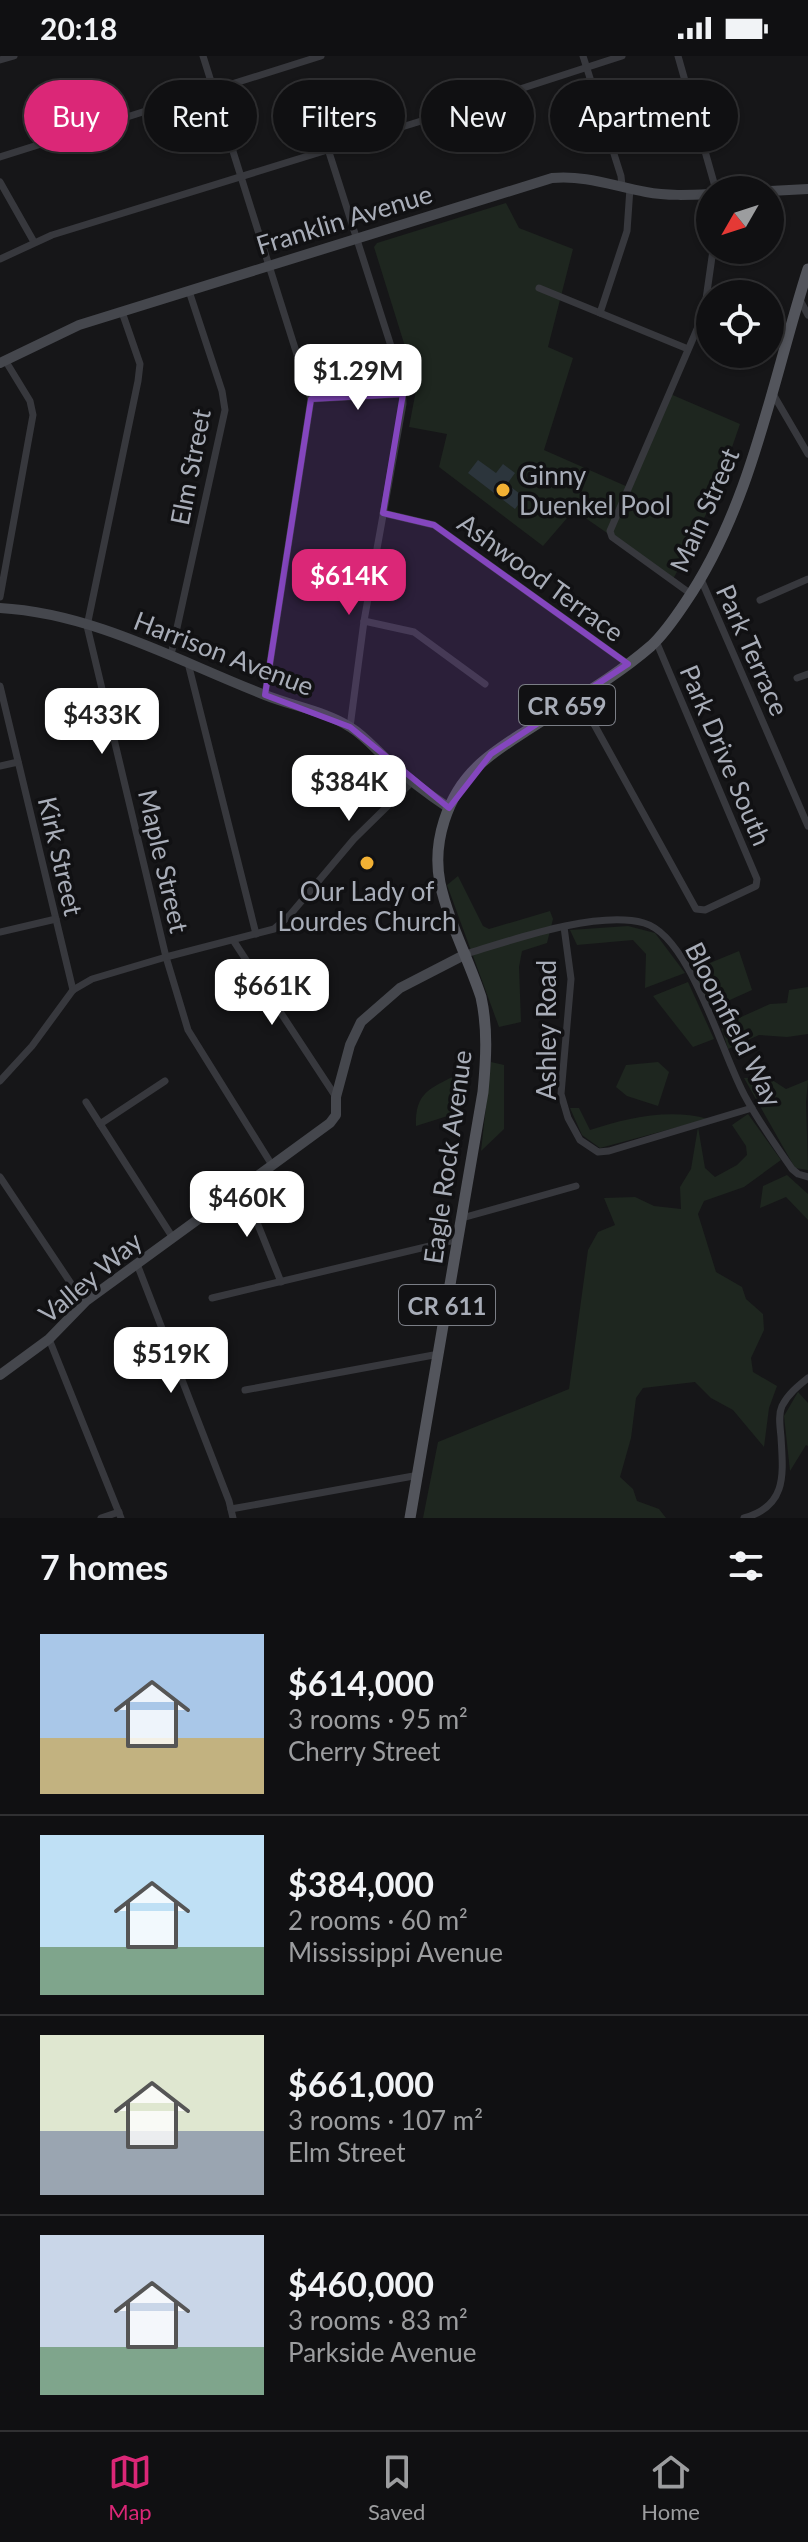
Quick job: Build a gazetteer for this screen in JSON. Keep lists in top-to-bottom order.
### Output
{
  "streets": {
    "main road": [
      "Main Street",
      "CR 659",
      "Eagle Rock Avenue",
      "CR 611"
    ],
    "street": [
      "Franklin Avenue",
      "Elm Street",
      "Ashwood Terrace",
      "Park Terrace",
      "Harrison Avenue",
      "Park Drive South",
      "Kirk Street",
      "Maple Street",
      "Bloomfield Way",
      "Ashley Road",
      "Valley Way"
    ]
  },
  "crossings": [
    ["Franklin Avenue", "Elm Street"],
    ["Franklin Avenue", "Maple Street"],
    ["Elm Street", "Harrison Avenue"],
    ["Main Street", "Ashwood Terrace"],
    ["Main Street", "Park Terrace"],
    ["Main Street", "Park Drive South"],
    ["Main Street", "Eagle Rock Avenue"],
    ["Harrison Avenue", "Maple Street"],
    ["Maple Street", "Valley Way"],
    ["Bloomfield Way", "Ashley Road"],
    ["Bloomfield Way", "Eagle Rock Avenue"],
    ["Bloomfield Way", "Valley Way"],
    ["Eagle Rock Avenue", "Valley Way"]
  ],
  "places": ["Ginny Duenkel Pool", "Our Lady of Lourdes Church"],
  "north": "bottom left",
  "page": {
    "status": "20:18",
    "chip": [
      "Buy",
      "Rent",
      "Filters",
      "New",
      "Apartment"
    ],
    "price": [
      "$1.29M",
      "$614K",
      "$433K",
      "$384K",
      "$661K",
      "$460K",
      "$519K"
    ],
    "heading": "7 homes",
    "list": [
      {
        "name": "$614,000",
        "note": "3 rooms · 95 m² · Cherry Street"
      },
      {
        "name": "$384,000",
        "note": "2 rooms · 60 m² · Mississippi Avenue"
      },
      {
        "name": "$661,000",
        "note": "3 rooms · 107 m² · Elm Street"
      },
      {
        "name": "$460,000",
        "note": "3 rooms · 83 m² · Parkside Avenue"
      }
    ],
    "tabs": ["Map", "Saved", "Home"]
  }
}
